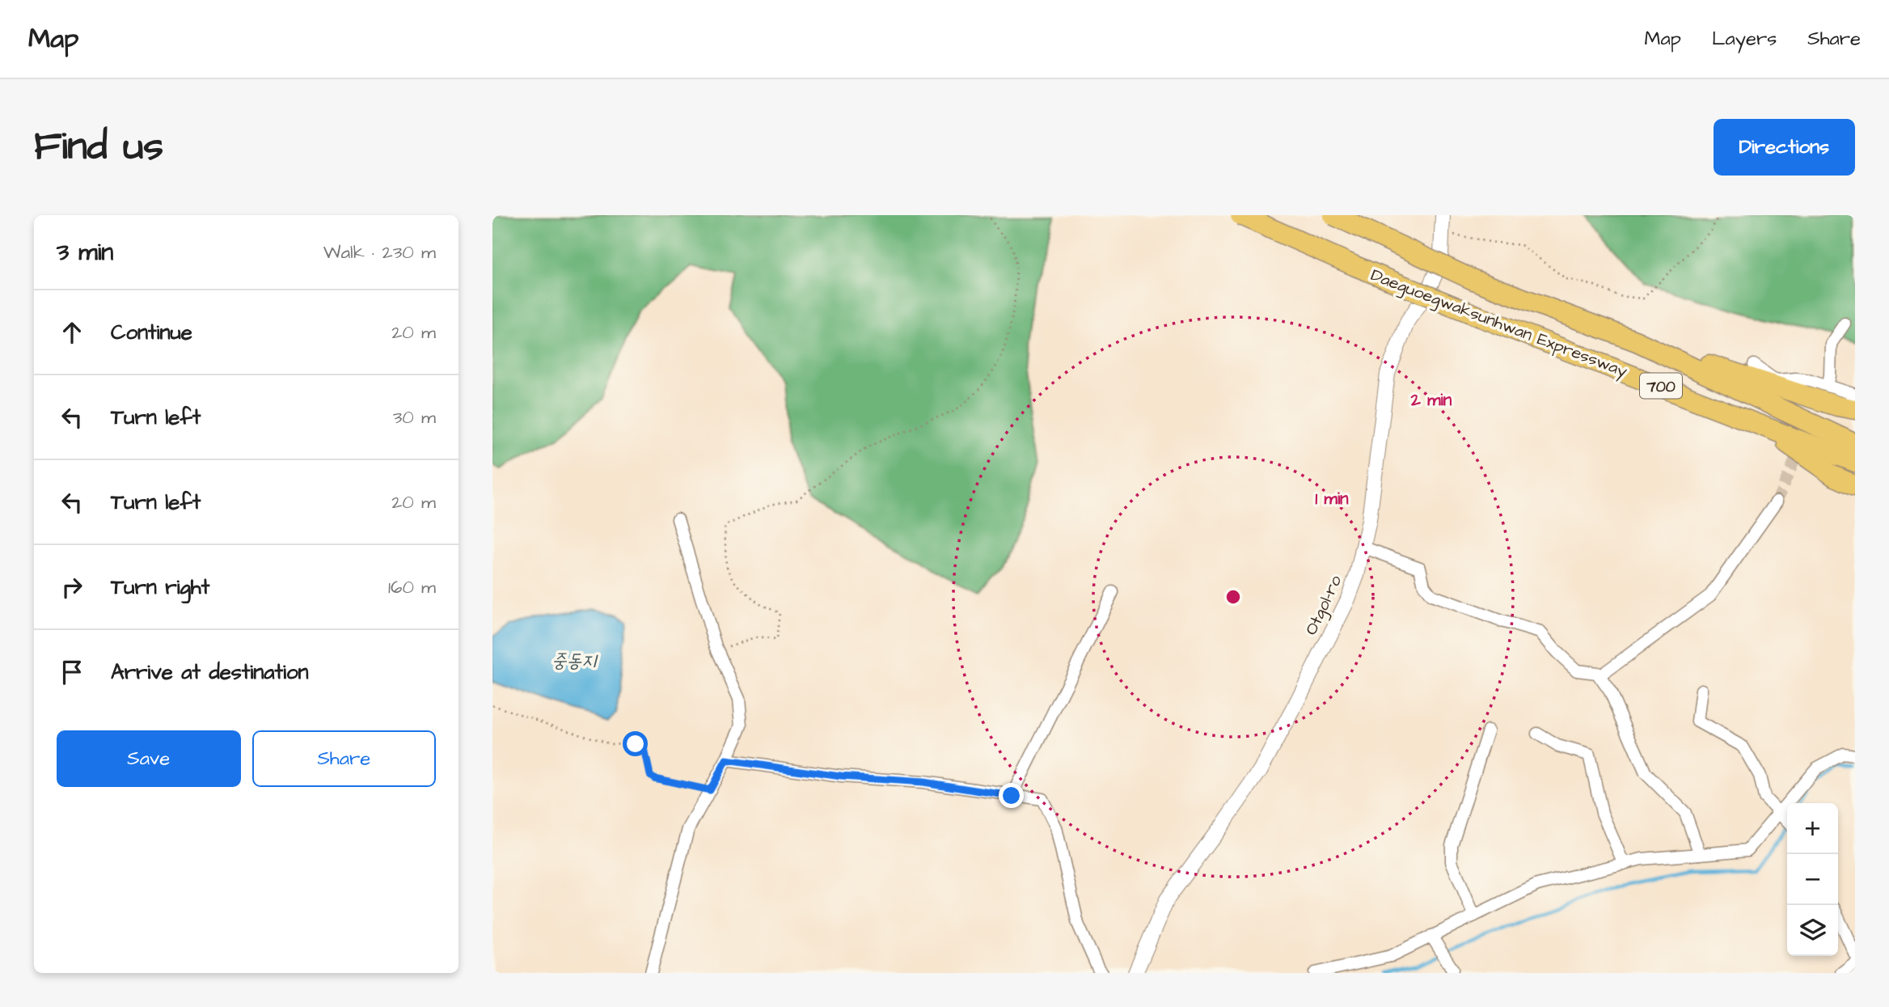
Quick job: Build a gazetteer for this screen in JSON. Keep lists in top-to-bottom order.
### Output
{
  "streets": {
    "highway": ["Daeguoegwaksunhwan Expressway", "700"],
    "street": ["Otgol-ro"]
  },
  "water": ["중동지"],
  "page": {
    "header": "Map",
    "nav": ["Map", "Layers", "Share"],
    "buttons": [
      "Directions",
      ["Save", "Share"]
    ],
    "title": "Find us",
    "heading": ["3 min", "Walk · 230 m"],
    "list": [
      ["Continue", "20 m"],
      ["Turn left", "30 m"],
      ["Turn left", "20 m"],
      ["Turn right", "160 m"],
      "Arrive at destination"
    ],
    "map_buttons": ["+", "−"]
  },
  "rings": ["2 min", "1 min"]
}
